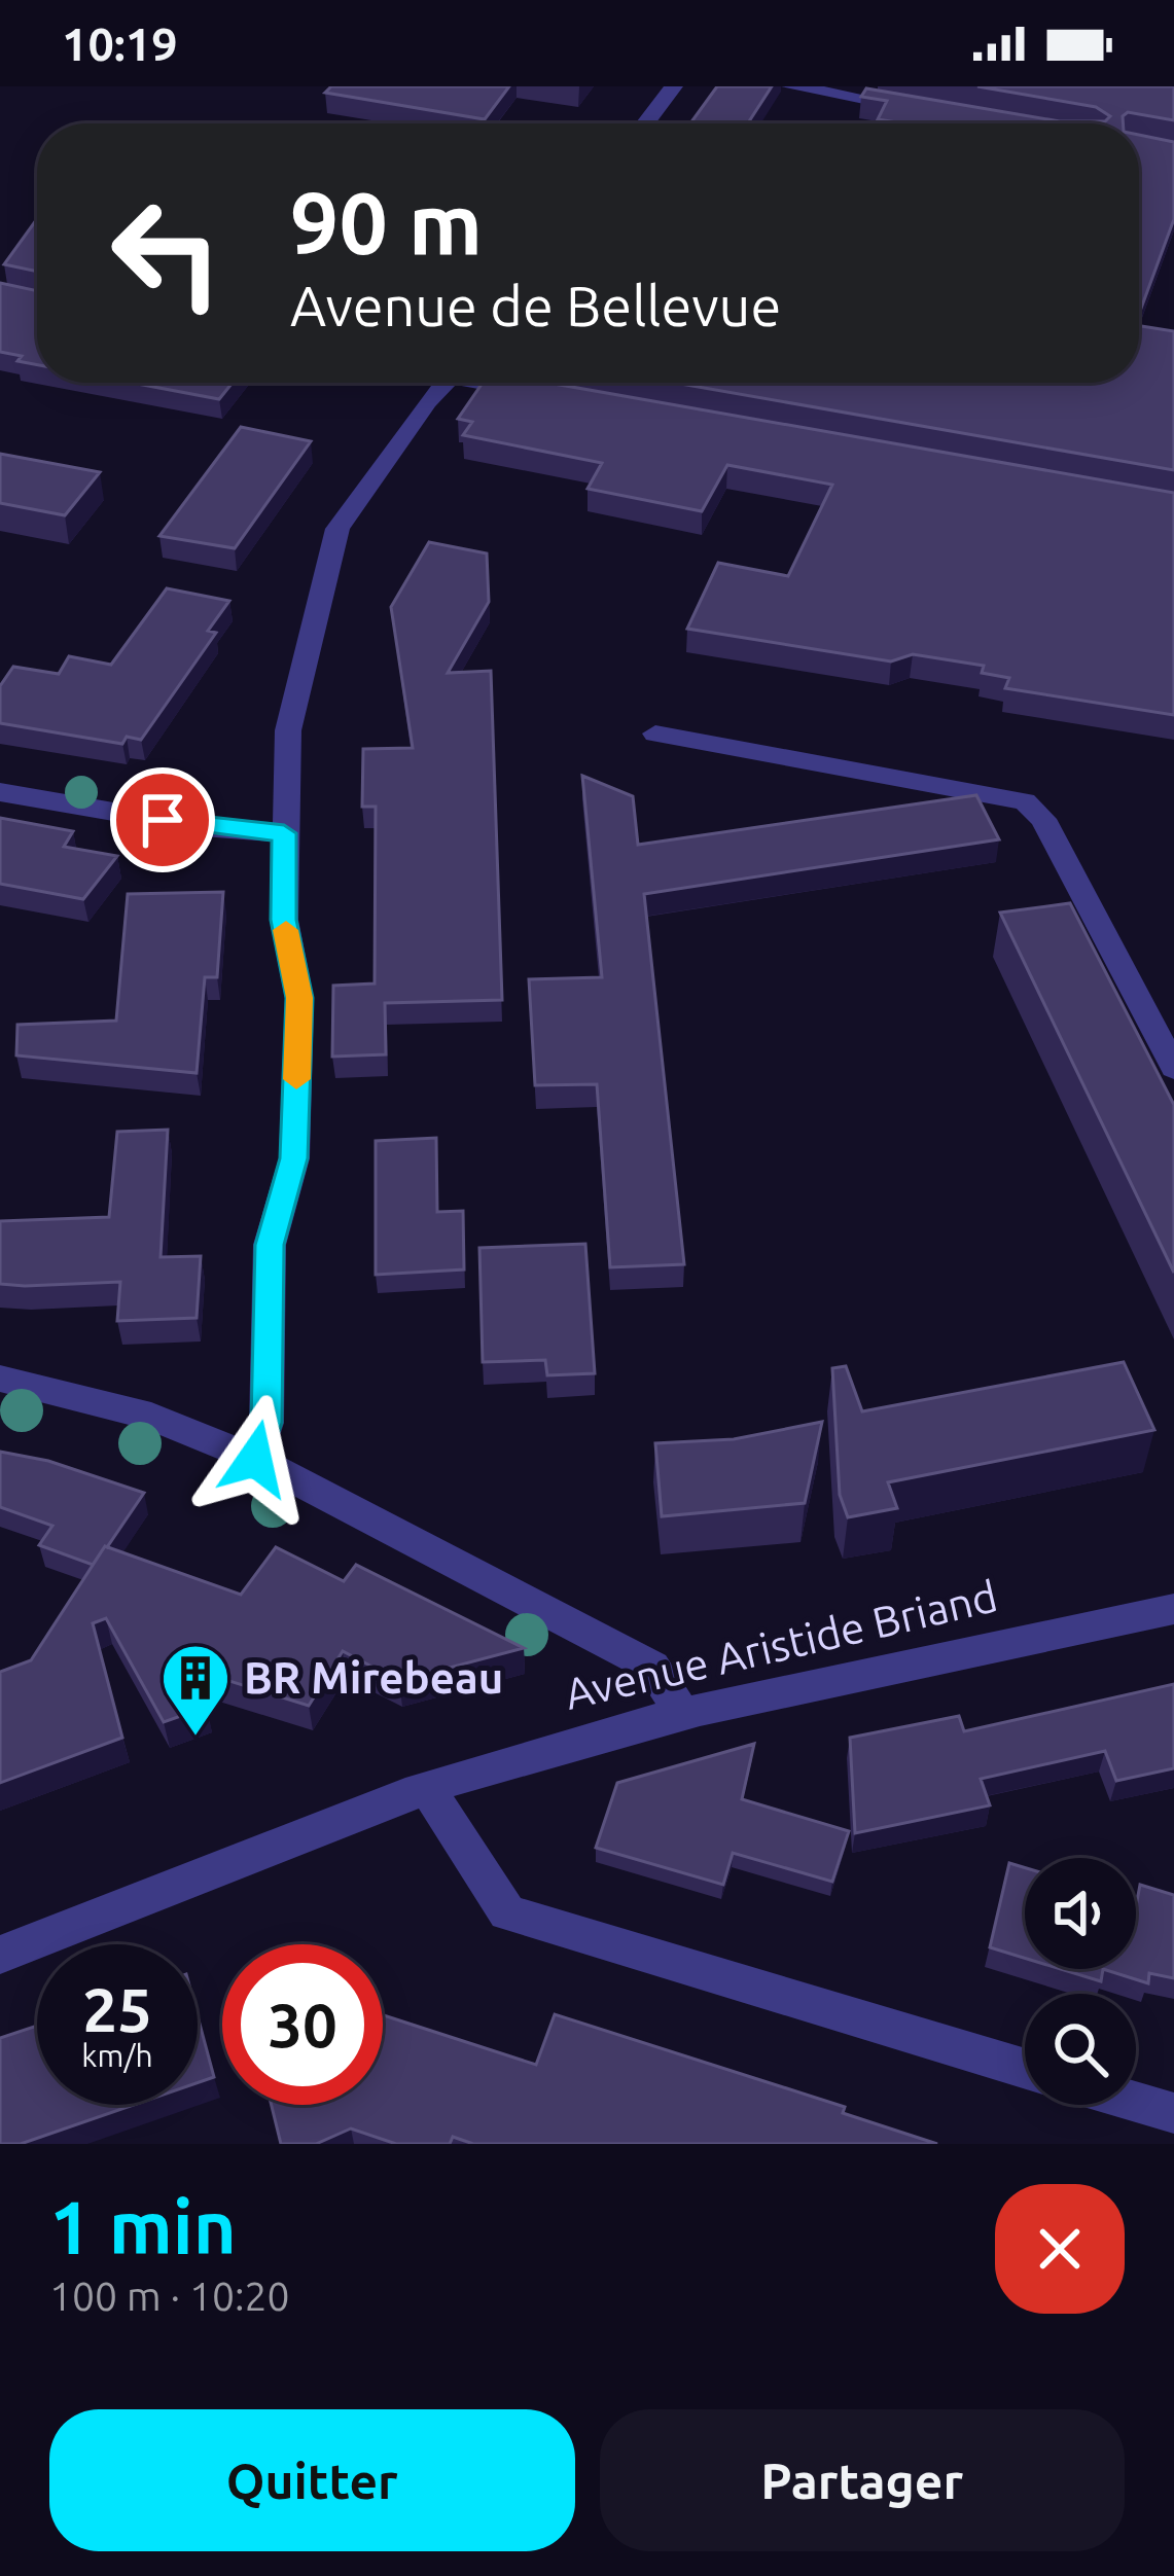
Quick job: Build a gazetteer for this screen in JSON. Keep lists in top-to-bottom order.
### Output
{
  "streets": {
    "street": ["Avenue Aristide Briand"]
  },
  "places": {
    "building": ["BR Mirebeau"]
  },
  "page": {
    "status": "10:19",
    "turn": ["90 m", "Avenue de Bellevue"],
    "speed": "25 km/h",
    "limit": "30",
    "heading": ["1 min", "100 m · 10:20"],
    "buttons": ["Quitter", "Partager"]
  }
}
